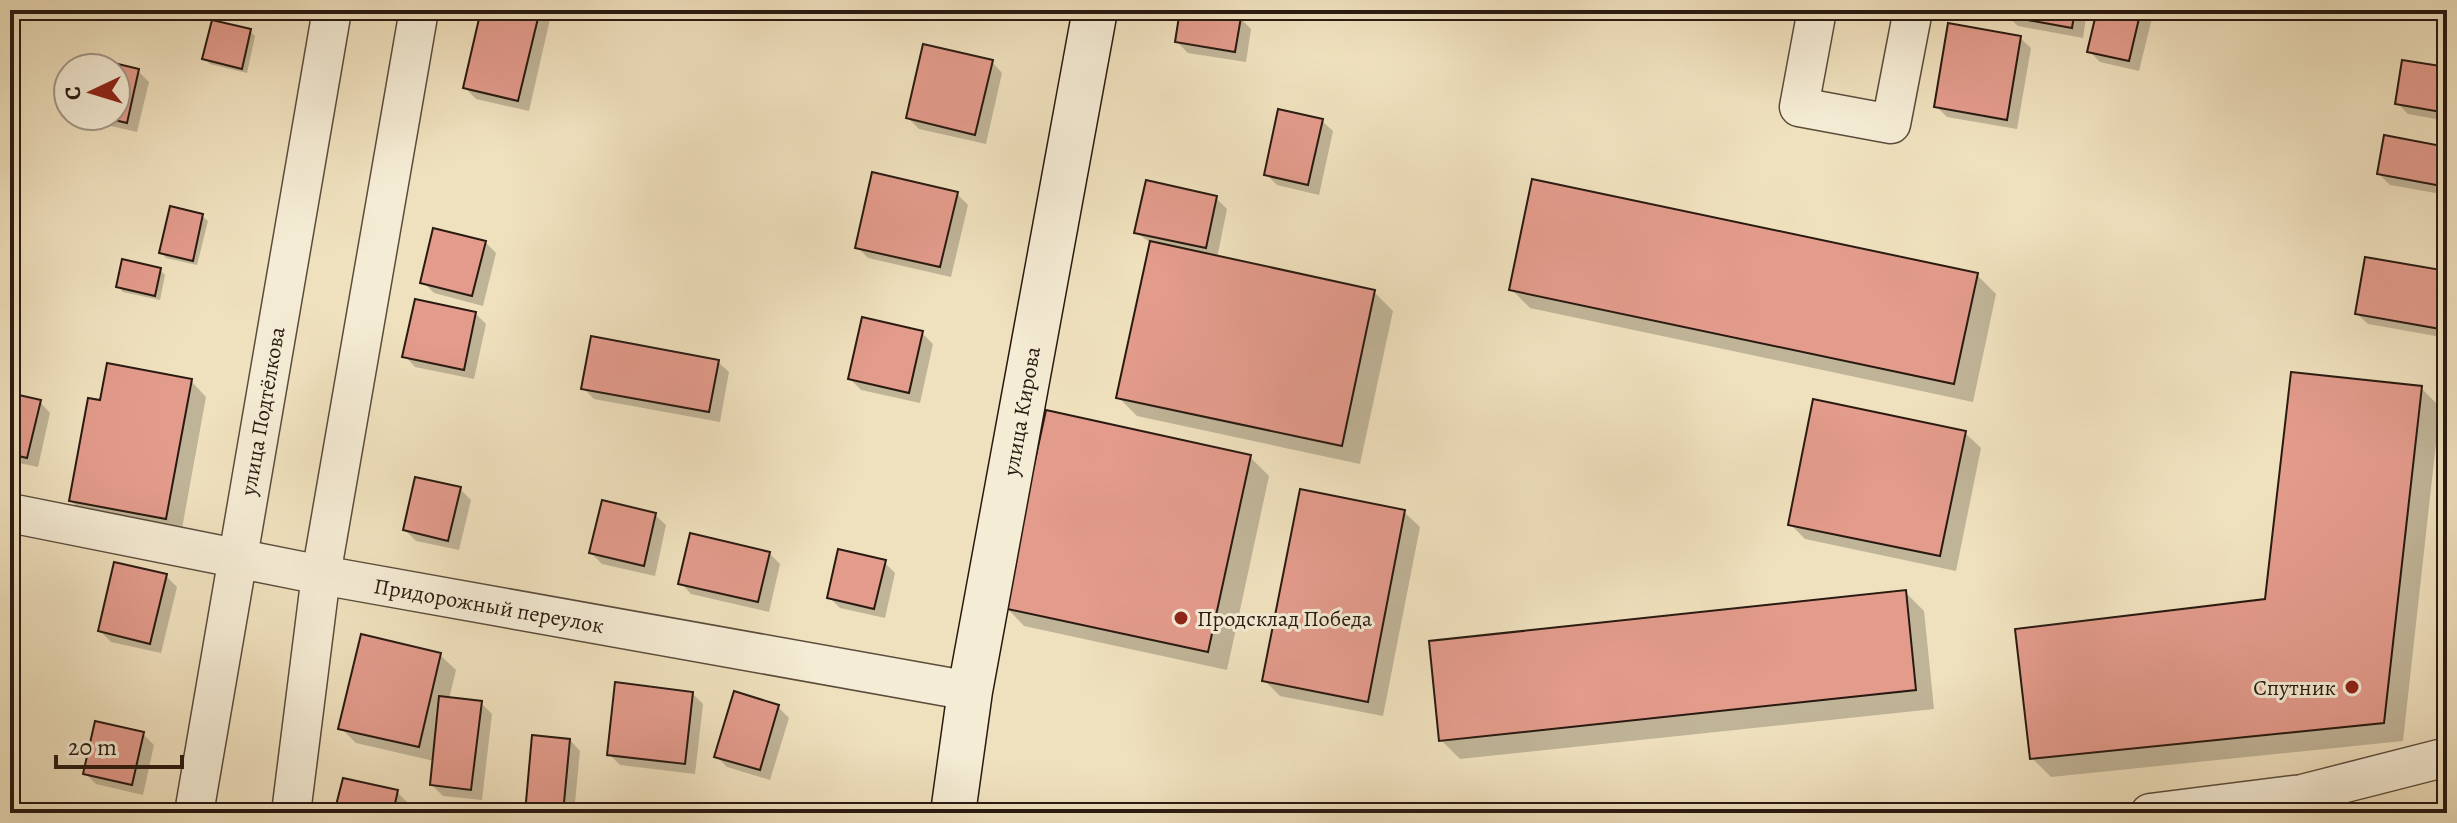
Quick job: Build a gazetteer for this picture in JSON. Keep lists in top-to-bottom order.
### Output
{
  "streets": {
    "street": ["улица Подтёлкова", "улица Кирова", "Придорожный переулок"]
  },
  "crossings": [
    ["улица Подтёлкова", "Придорожный переулок"],
    ["улица Кирова", "Придорожный переулок"]
  ],
  "places": ["Продсклад Победа", "Спутник"],
  "scale_bar": "20 m",
  "north": "left"
}
